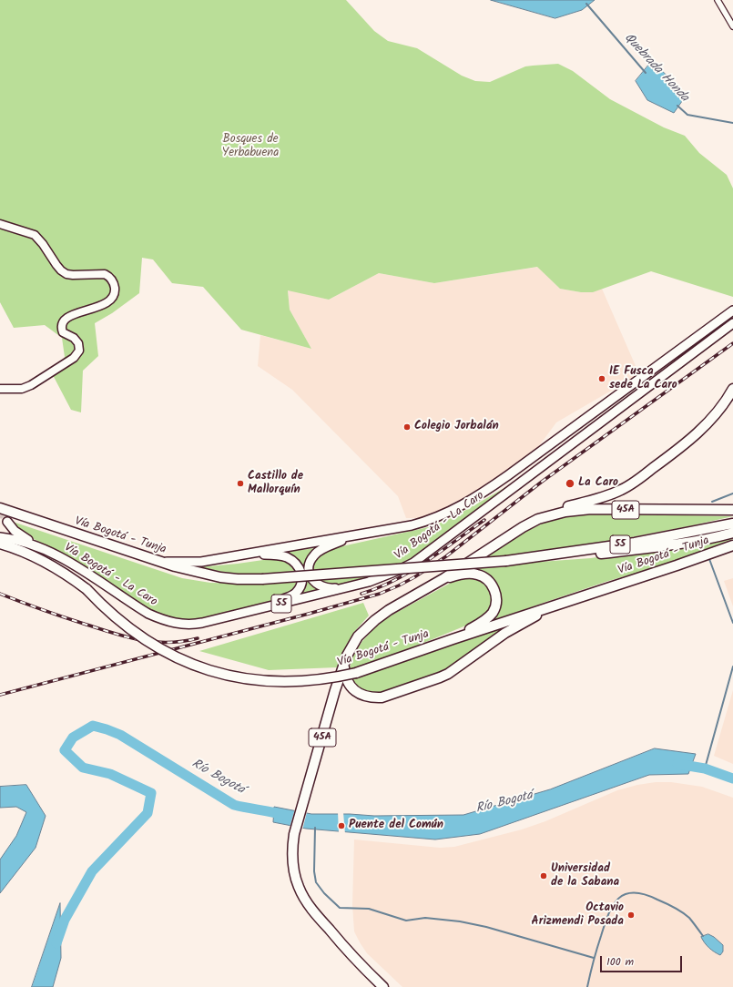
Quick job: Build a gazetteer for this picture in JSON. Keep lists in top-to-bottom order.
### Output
{
  "streets": {
    "highway": ["45A", "Vía Bogotá - Tunja", "55"],
    "main road": ["Vía Bogotá - La Caro"]
  },
  "crossings": [
    ["Vía Bogotá - La Caro", "Vía Bogotá - Tunja"],
    ["Vía Bogotá - Tunja", "55"]
  ],
  "water": ["Quebrada Honda", "Río Bogotá"],
  "parks": ["Bosques de Yerbabuena"],
  "places": [
    "IE Fusca sede La Caro",
    "Colegio Jorbalán",
    "Castillo de Mallorquín",
    "La Caro",
    "Puente del Común",
    "Universidad de la Sabana",
    "Octavio Arizmendi Posada"
  ],
  "scale_bar": "100 m"
}
